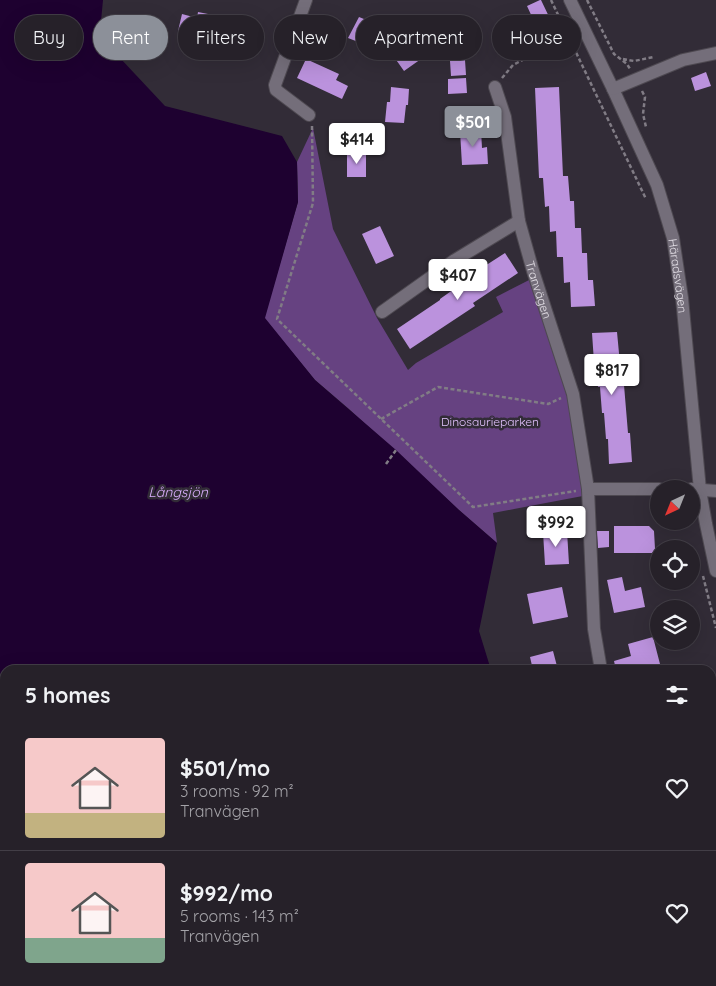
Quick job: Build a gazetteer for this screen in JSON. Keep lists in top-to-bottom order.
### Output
{
  "streets": {
    "street": ["Häradsvägen", "Tranvägen"]
  },
  "water": ["Långsjön"],
  "parks": ["Dinosaurieparken"],
  "north": "bottom left",
  "page": {
    "chip": [
      "Buy",
      "Rent",
      "Filters",
      "New",
      "Apartment",
      "House"
    ],
    "price": [
      "$501",
      "$414",
      "$407",
      "$817",
      "$992"
    ],
    "heading": "5 homes",
    "list": [
      {
        "name": "$501/mo",
        "note": "3 rooms · 92 m² · Tranvägen"
      },
      {
        "name": "$992/mo",
        "note": "5 rooms · 143 m² · Tranvägen"
      }
    ]
  }
}
